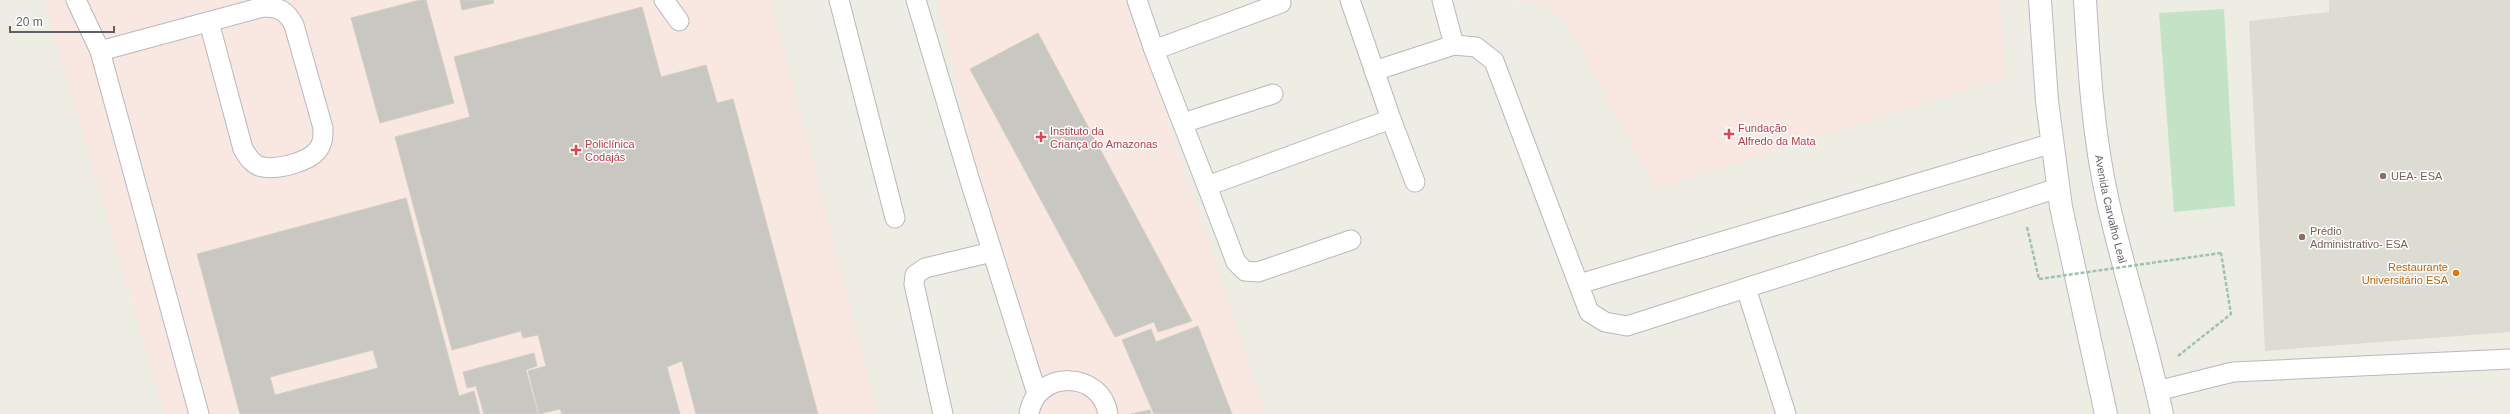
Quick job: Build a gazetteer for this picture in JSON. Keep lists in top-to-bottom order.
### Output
{
  "streets": {
    "street": ["Avenida Carvalho Leal"]
  },
  "places": {
    "health": ["Fundação Alfredo da Mata", "Instituto da Criança do Amazonas", "Policlínica Codajás"],
    "other": ["UEA- ESA", "Prédio Administrativo- ESA", "Restaurante Universitário ESA"]
  },
  "scale_bar": "20 m"
}
